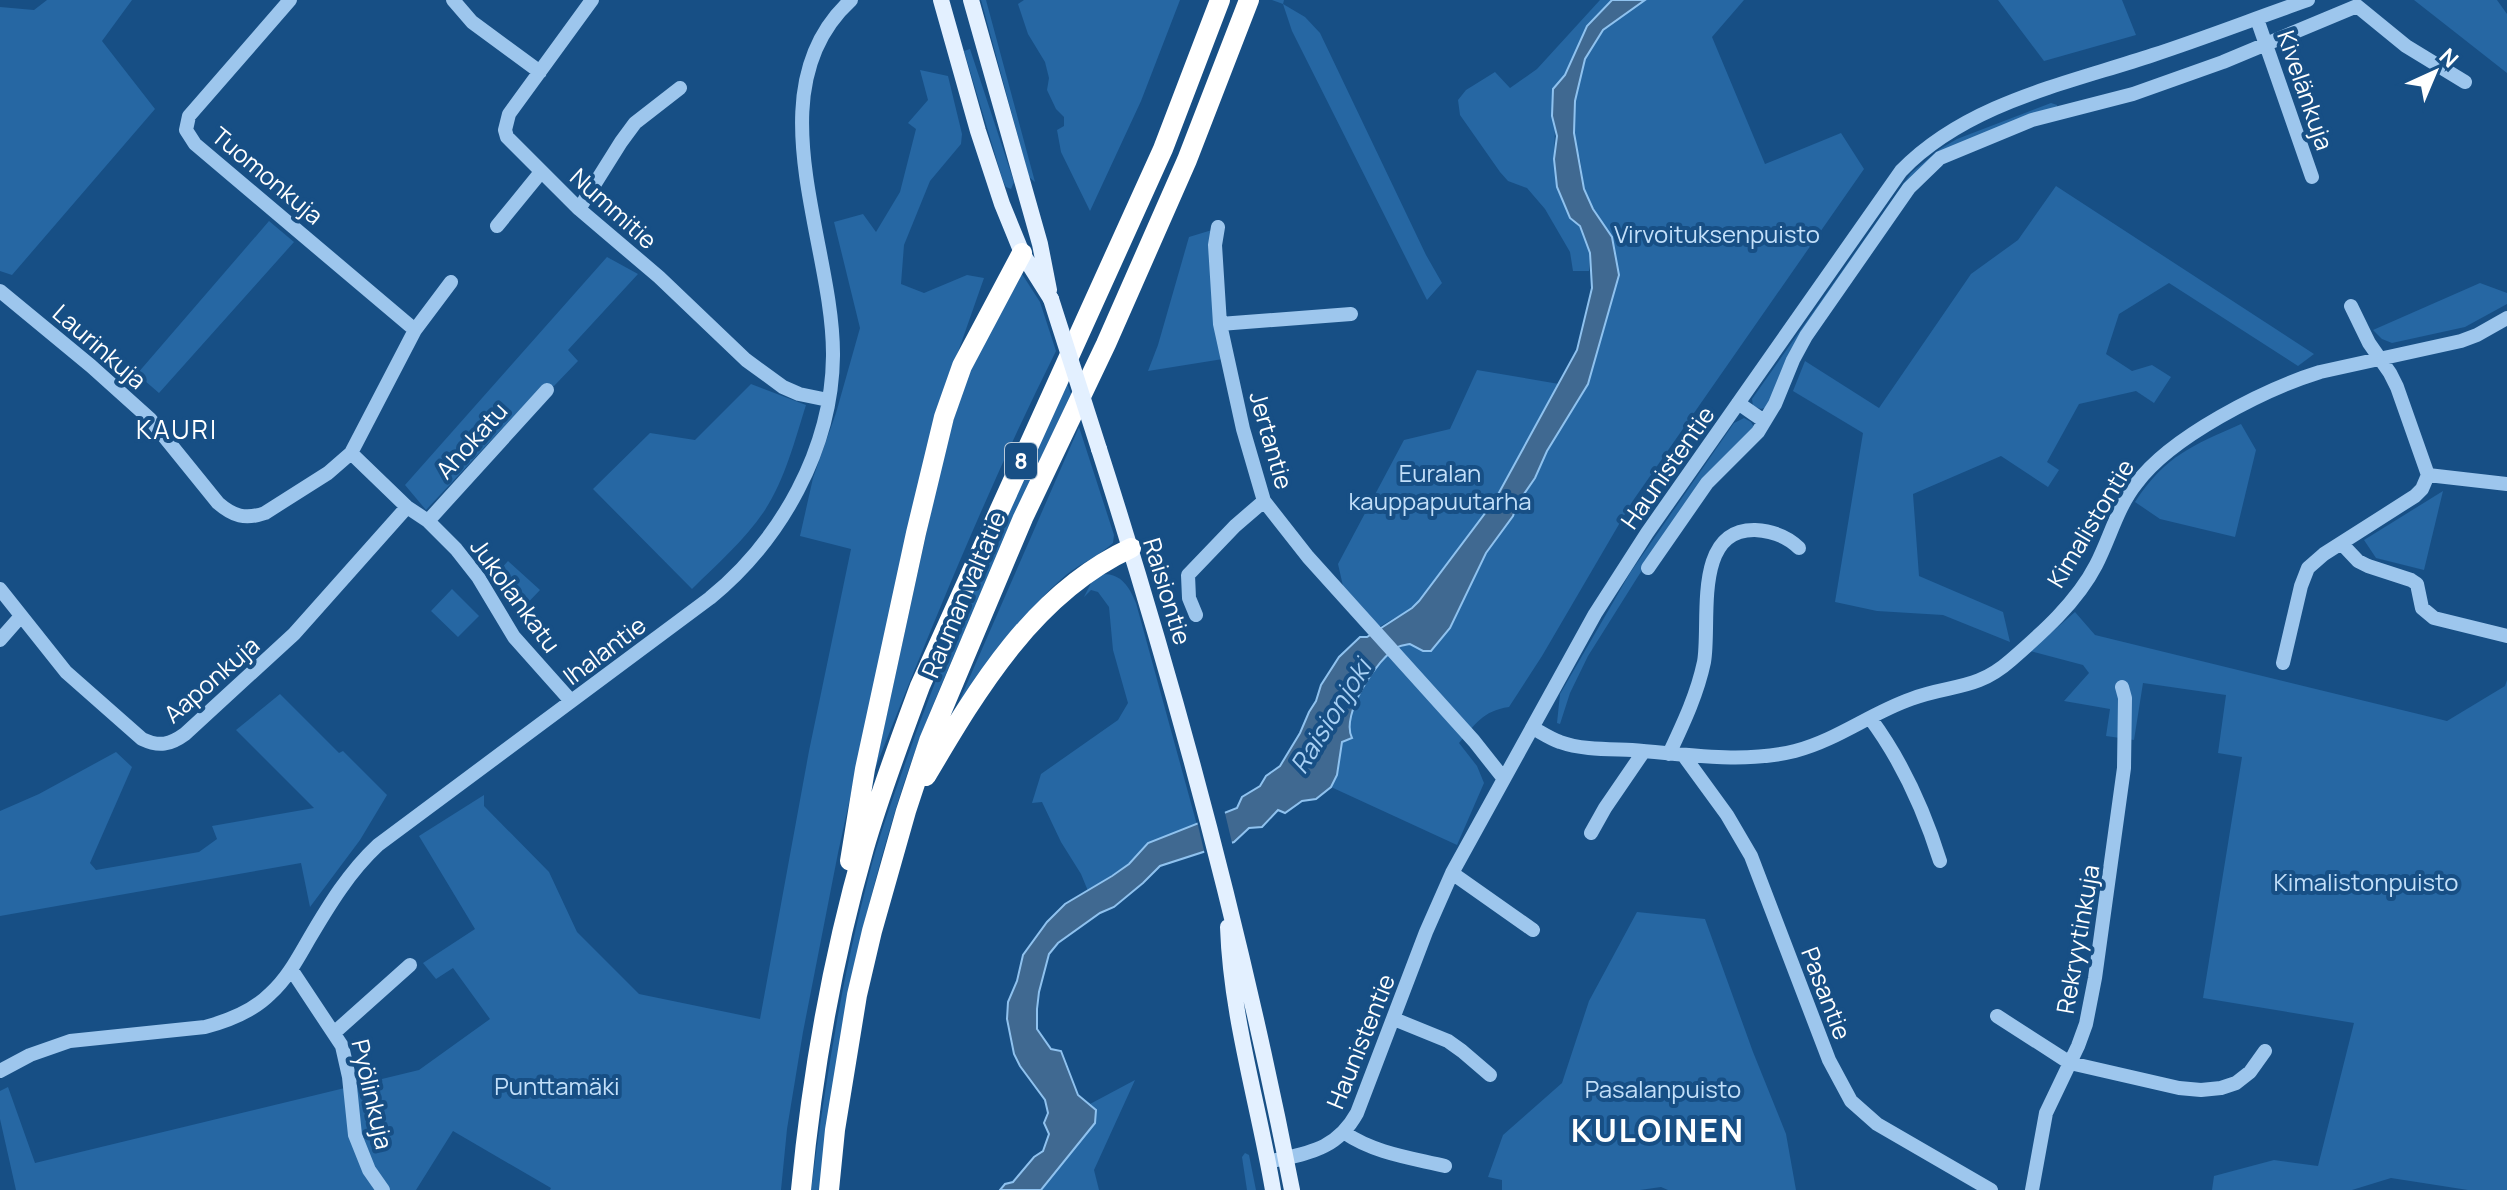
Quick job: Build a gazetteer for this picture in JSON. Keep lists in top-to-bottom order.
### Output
{
  "streets": {
    "highway": ["8", "Rauman valtatie"],
    "main road": ["Raisiontie"],
    "street": [
      "Kivelänkuja",
      "Tuomonkuja",
      "Nummitie",
      "Laurinkuja",
      "Ahokatu",
      "Jertantie",
      "Haunistentie",
      "Kimalistontie",
      "Jukolankatu",
      "Ihalantie",
      "Aaponkuja",
      "Rekryytinkuja",
      "Pasantie",
      "Pyölinkuja"
    ]
  },
  "crossings": [
    ["Kivelänkuja", "Haunistentie"],
    ["Nummitie", "Ihalantie"],
    ["Laurinkuja", "Jukolankatu"],
    ["Ahokatu", "Jukolankatu"],
    ["Jertantie", "Haunistentie"],
    ["Haunistentie", "Kimalistontie"],
    ["Haunistentie", "Raisiontie"],
    ["Kimalistontie", "Pasantie"],
    ["Jukolankatu", "Ihalantie"],
    ["Jukolankatu", "Aaponkuja"],
    ["Ihalantie", "Pyölinkuja"]
  ],
  "districts": ["KAURI", "KULOINEN"],
  "water": ["Raisionjoki"],
  "parks": [
    "Virvoituksenpuisto",
    "Euralan kauppapuutarha",
    "Kimalistonpuisto",
    "Punttamäki",
    "Pasalanpuisto"
  ],
  "north": "top right"
}
